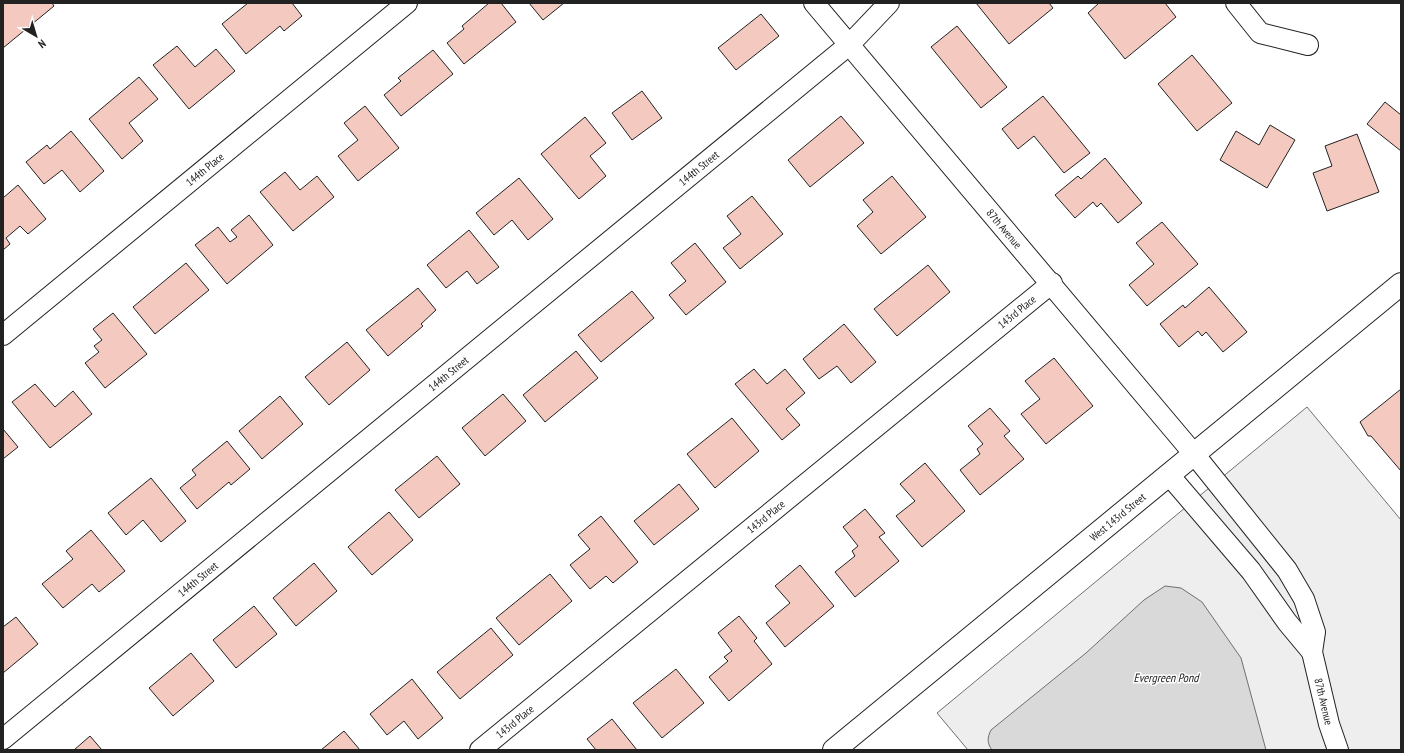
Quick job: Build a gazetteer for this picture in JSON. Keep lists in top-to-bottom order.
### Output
{
  "streets": {
    "main road": ["West 143rd Street"],
    "street": [
      "144th Street",
      "144th Place",
      "87th Avenue",
      "143rd Place"
    ]
  },
  "crossings": [
    ["144th Street", "87th Avenue"],
    ["87th Avenue", "143rd Place"],
    ["87th Avenue", "West 143rd Street"]
  ],
  "water": ["Evergreen Pond"],
  "north": "bottom right"
}
